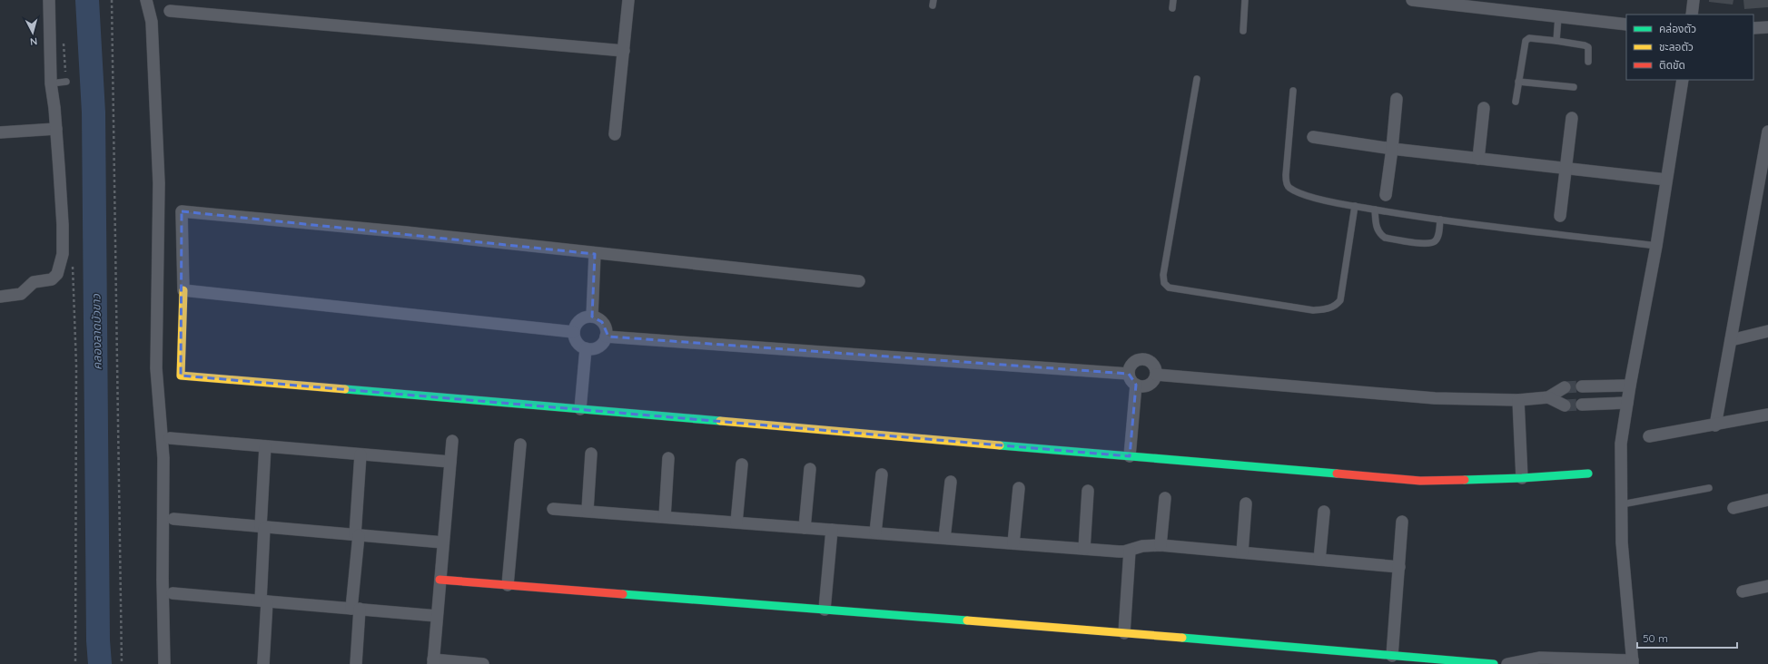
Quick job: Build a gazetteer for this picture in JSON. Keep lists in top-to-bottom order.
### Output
{
  "water": ["คลองลาดบัวขาว"],
  "legend": ["คล่องตัว", "ชะลอตัว", "ติดขัด"],
  "scale_bar": "50 m",
  "north": "bottom"
}
